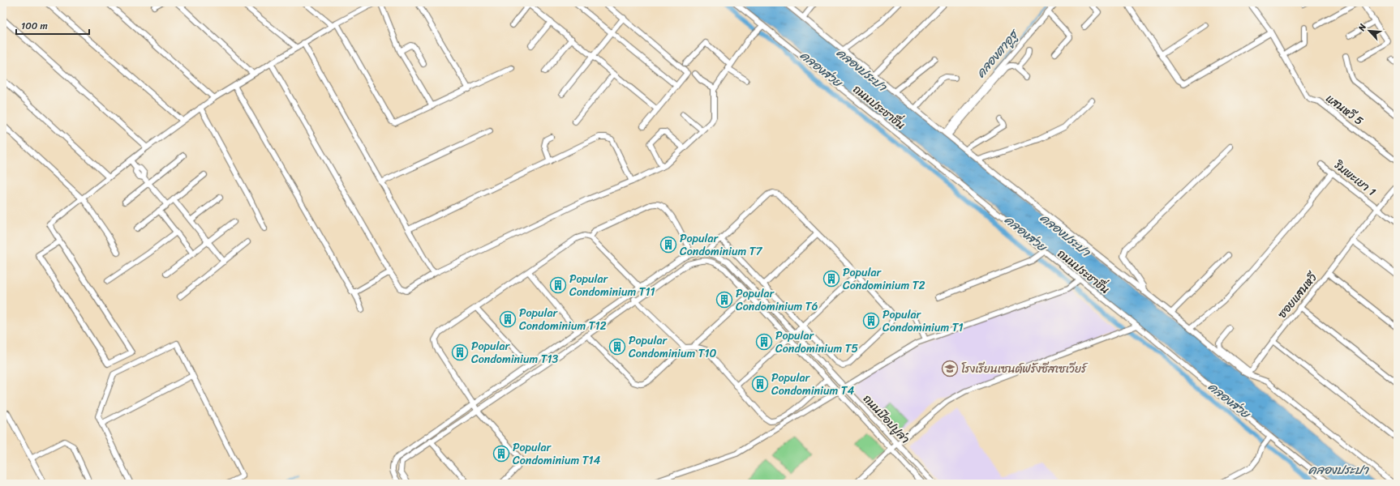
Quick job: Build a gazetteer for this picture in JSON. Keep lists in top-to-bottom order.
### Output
{
  "streets": {
    "street": [
      "ถนนประชาชื่น",
      "แสนหวี 5",
      "ริมพะเยา 1",
      "ซอยแสนหวี",
      "ถนนป๊อปปูล่า"
    ]
  },
  "crossings": [
    ["ริมพะเยา 1", "ซอยแสนหวี"]
  ],
  "water": ["คลองตาอูฐ", "คลองส่วย", "คลองประปา"],
  "places": {
    "building": [
      "Popular Condominium T7",
      "Popular Condominium T2",
      "Popular Condominium T11",
      "Popular Condominium T6",
      "Popular Condominium T12",
      "Popular Condominium T1",
      "Popular Condominium T5",
      "Popular Condominium T10",
      "Popular Condominium T13",
      "Popular Condominium T4",
      "Popular Condominium T14"
    ],
    "school or university": ["โรงเรียนเซนต์ฟรังซีสเซเวียร์"]
  },
  "scale_bar": "100 m",
  "north": "top left"
}
